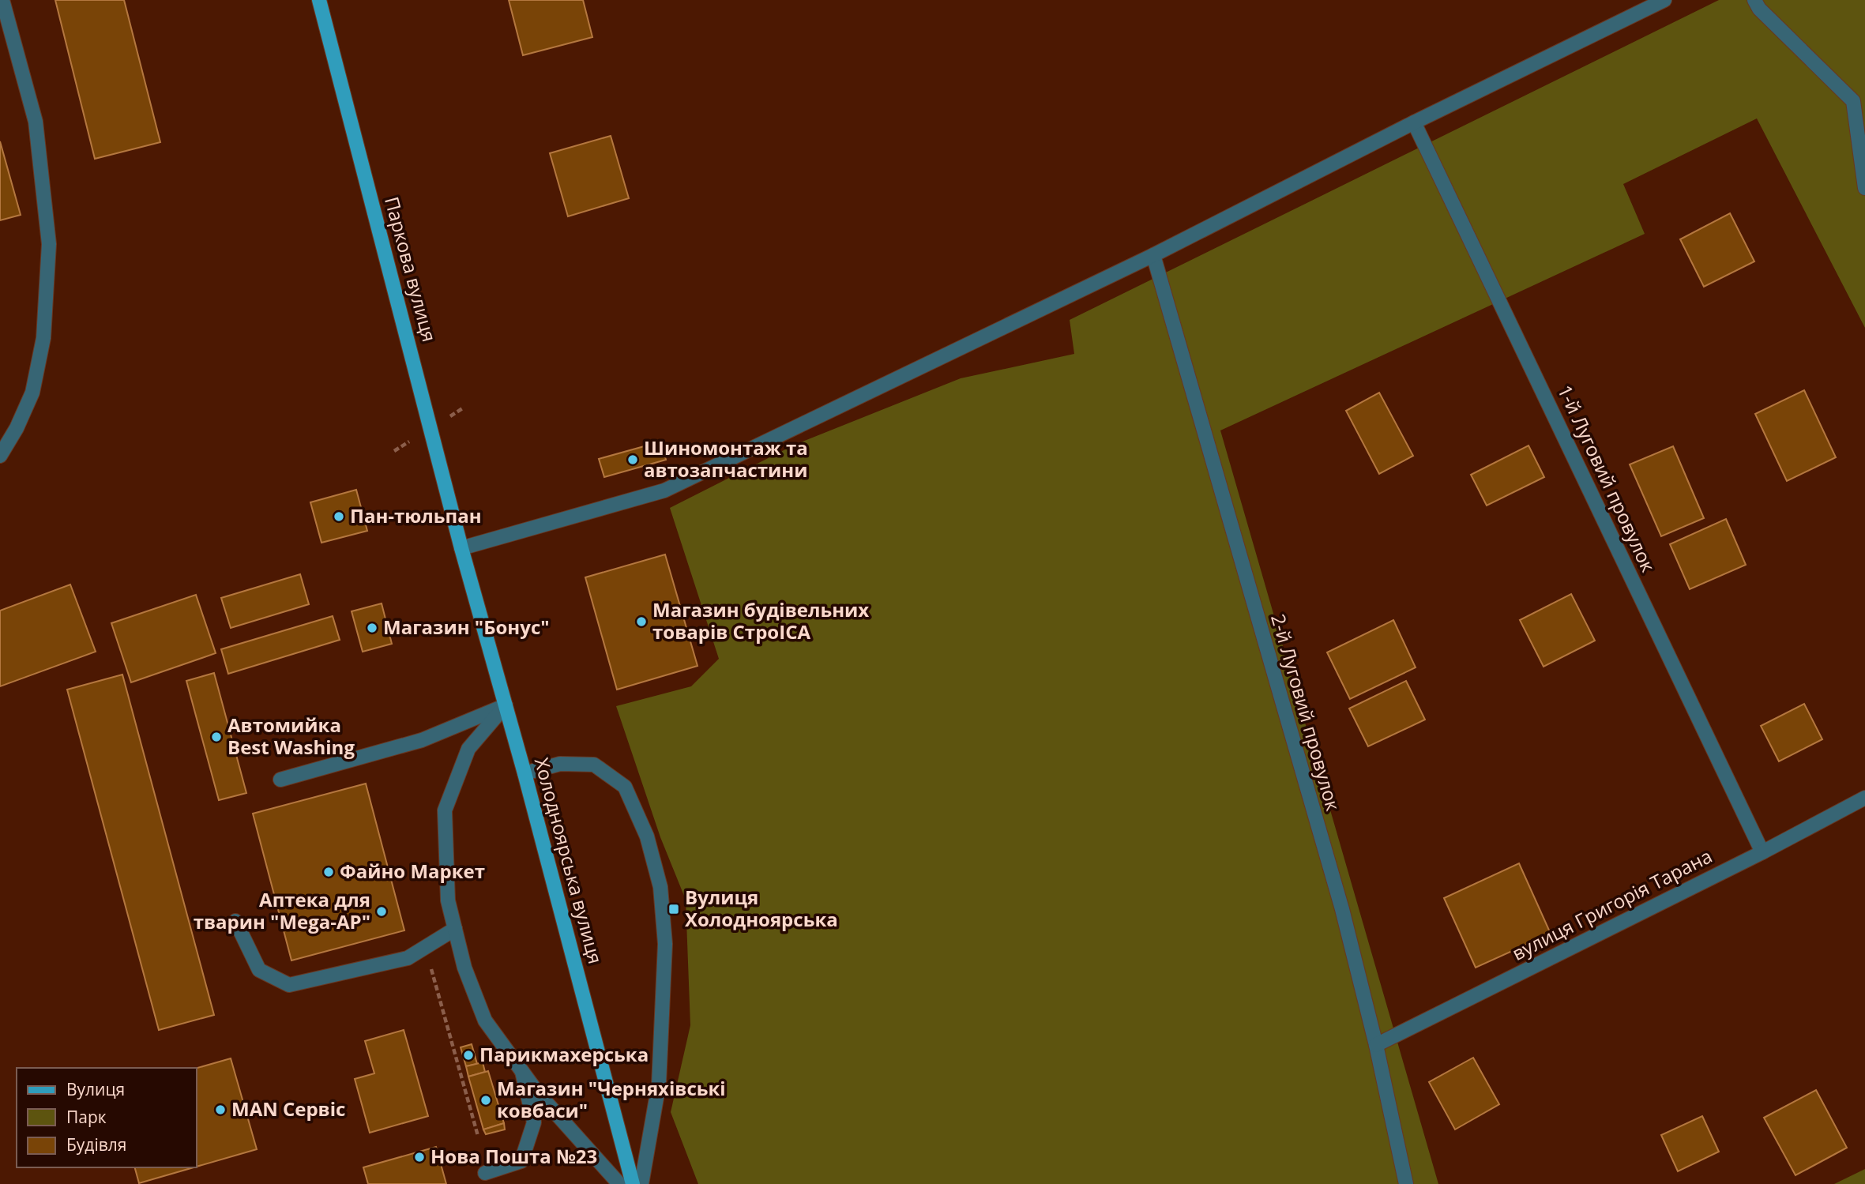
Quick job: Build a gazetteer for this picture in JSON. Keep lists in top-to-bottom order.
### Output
{
  "streets": {
    "main road": ["Паркова вулиця", "Холодноярська вулиця"],
    "street": ["1-й Луговий провулок", "2-й Луговий провулок", "вулиця Григорія Тарана"]
  },
  "crossings": [
    ["Паркова вулиця", "Холодноярська вулиця"],
    ["1-й Луговий провулок", "вулиця Григорія Тарана"],
    ["2-й Луговий провулок", "вулиця Григорія Тарана"]
  ],
  "places": {
    "other": [
      "Шиномонтаж та автозапчастини",
      "Пан-тюльпан",
      "Магазин будівельних товарів СтроІСА",
      "Магазин \"Бонус\"",
      "Автомийка Best Washing",
      "Файно Маркет",
      "Аптека для тварин \"Mega-AP\"",
      "Парикмахерська",
      "Магазин \"Черняхівські ковбаси\"",
      "MAN Сервіс",
      "Нова Пошта №23"
    ],
    "transit": ["Вулиця Холодноярська"]
  },
  "legend": ["Вулиця", "Парк", "Будівля"]
}
